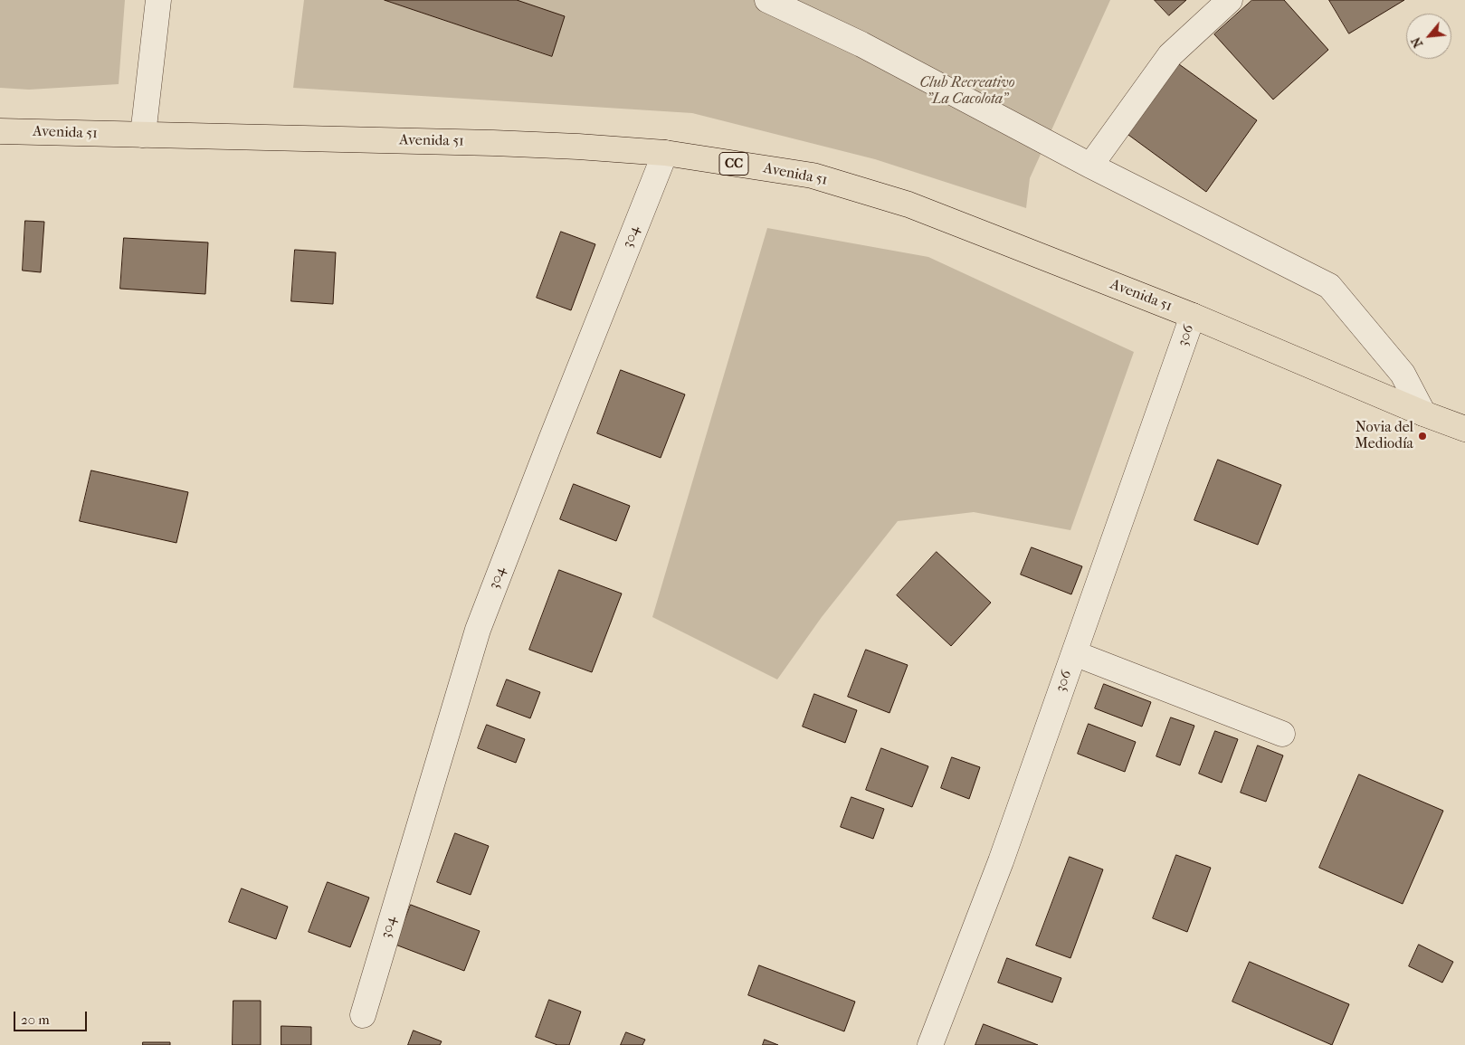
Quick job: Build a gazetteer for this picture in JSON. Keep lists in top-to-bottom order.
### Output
{
  "streets": {
    "main road": ["Avenida 51", "CC"],
    "street": ["304", "306"]
  },
  "crossings": [
    ["Avenida 51", "304"],
    ["Avenida 51", "306"]
  ],
  "parks": ["Club Recreativo \"La Cacolota\""],
  "places": ["Novia del Mediodía"],
  "scale_bar": "20 m",
  "north": "bottom left"
}
